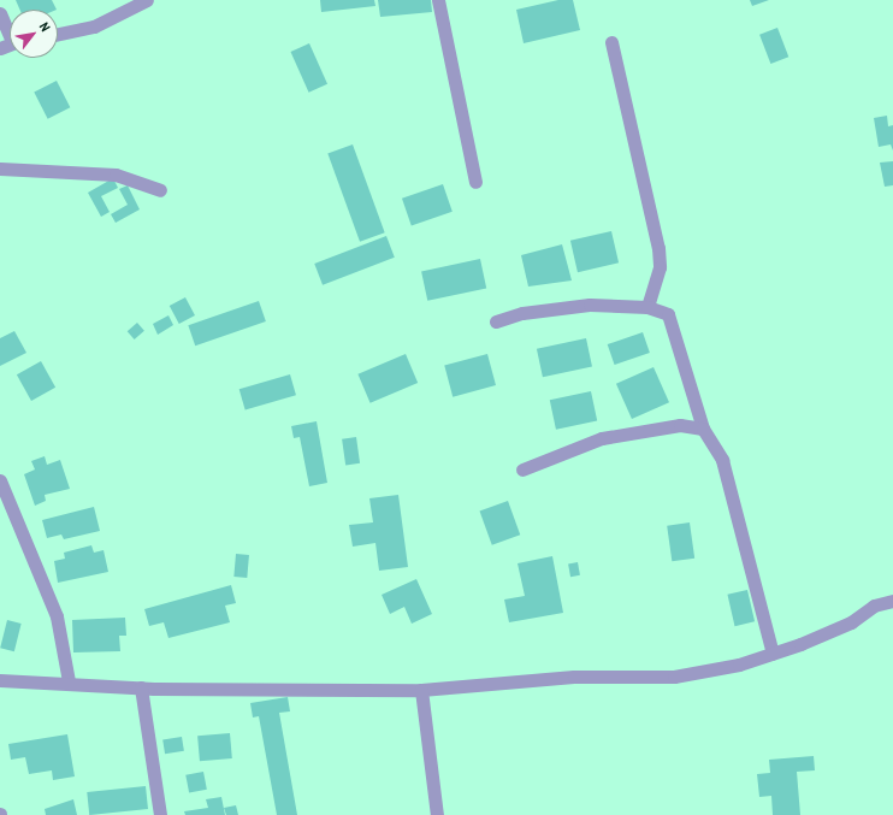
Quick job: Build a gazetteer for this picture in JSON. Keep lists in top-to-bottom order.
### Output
{
  "north": "top right"
}
